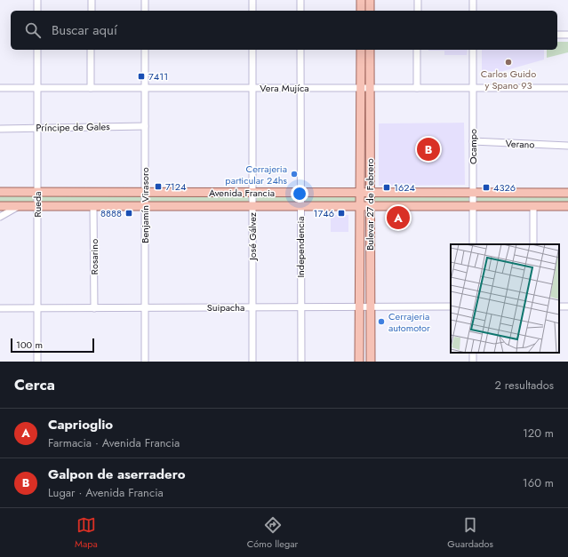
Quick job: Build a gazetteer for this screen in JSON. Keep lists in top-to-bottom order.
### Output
{
  "streets": {
    "main road": ["Avenida Francia", "Bulevar 27 de Febrero"],
    "street": [
      "Vera Mujíca",
      "Príncipe de Gales",
      "Verano",
      "Ocampo",
      "Rueda",
      "Benjamín Virasoro",
      "José Gálvez",
      "Independencia",
      "Rosarino",
      "Suipacha"
    ]
  },
  "crossings": [
    ["Vera Mujíca", "Ocampo"],
    ["Vera Mujíca", "Rueda"],
    ["Vera Mujíca", "Bulevar 27 de Febrero"],
    ["Vera Mujíca", "Benjamín Virasoro"],
    ["Vera Mujíca", "José Gálvez"],
    ["Vera Mujíca", "Independencia"],
    ["Príncipe de Gales", "Rueda"],
    ["Príncipe de Gales", "Benjamín Virasoro"],
    ["Verano", "Ocampo"],
    ["Ocampo", "Avenida Francia"],
    ["Avenida Francia", "Rueda"],
    ["Avenida Francia", "Bulevar 27 de Febrero"],
    ["Avenida Francia", "Benjamín Virasoro"],
    ["Avenida Francia", "José Gálvez"],
    ["Avenida Francia", "Independencia"],
    ["Avenida Francia", "Rosarino"],
    ["Rueda", "Suipacha"],
    ["Bulevar 27 de Febrero", "Suipacha"],
    ["Benjamín Virasoro", "Suipacha"],
    ["José Gálvez", "Suipacha"],
    ["Independencia", "Suipacha"],
    ["Rosarino", "Suipacha"]
  ],
  "places": {
    "other": ["Carlos Guido y Spano 93", "Cerrajeria particular 24hs", "Cerrajeria automotor"],
    "transit": [
      "7411",
      "7124",
      "1624",
      "4326",
      "8888",
      "1746"
    ]
  },
  "scale_bar": "100 m",
  "page": {
    "search": "Buscar aquí",
    "pins": ["B", "A"],
    "scale": "100 m",
    "heading": ["Cerca", "2 resultados"],
    "list": [
      {
        "mark": "A",
        "name": "Caprioglio",
        "note": "Farmacia · Avenida Francia",
        "value": "120 m"
      },
      {
        "mark": "B",
        "name": "Galpon de aserradero",
        "note": "Lugar · Avenida Francia",
        "value": "160 m"
      }
    ],
    "nav": ["Mapa", "Cómo llegar", "Guardados"]
  }
}
